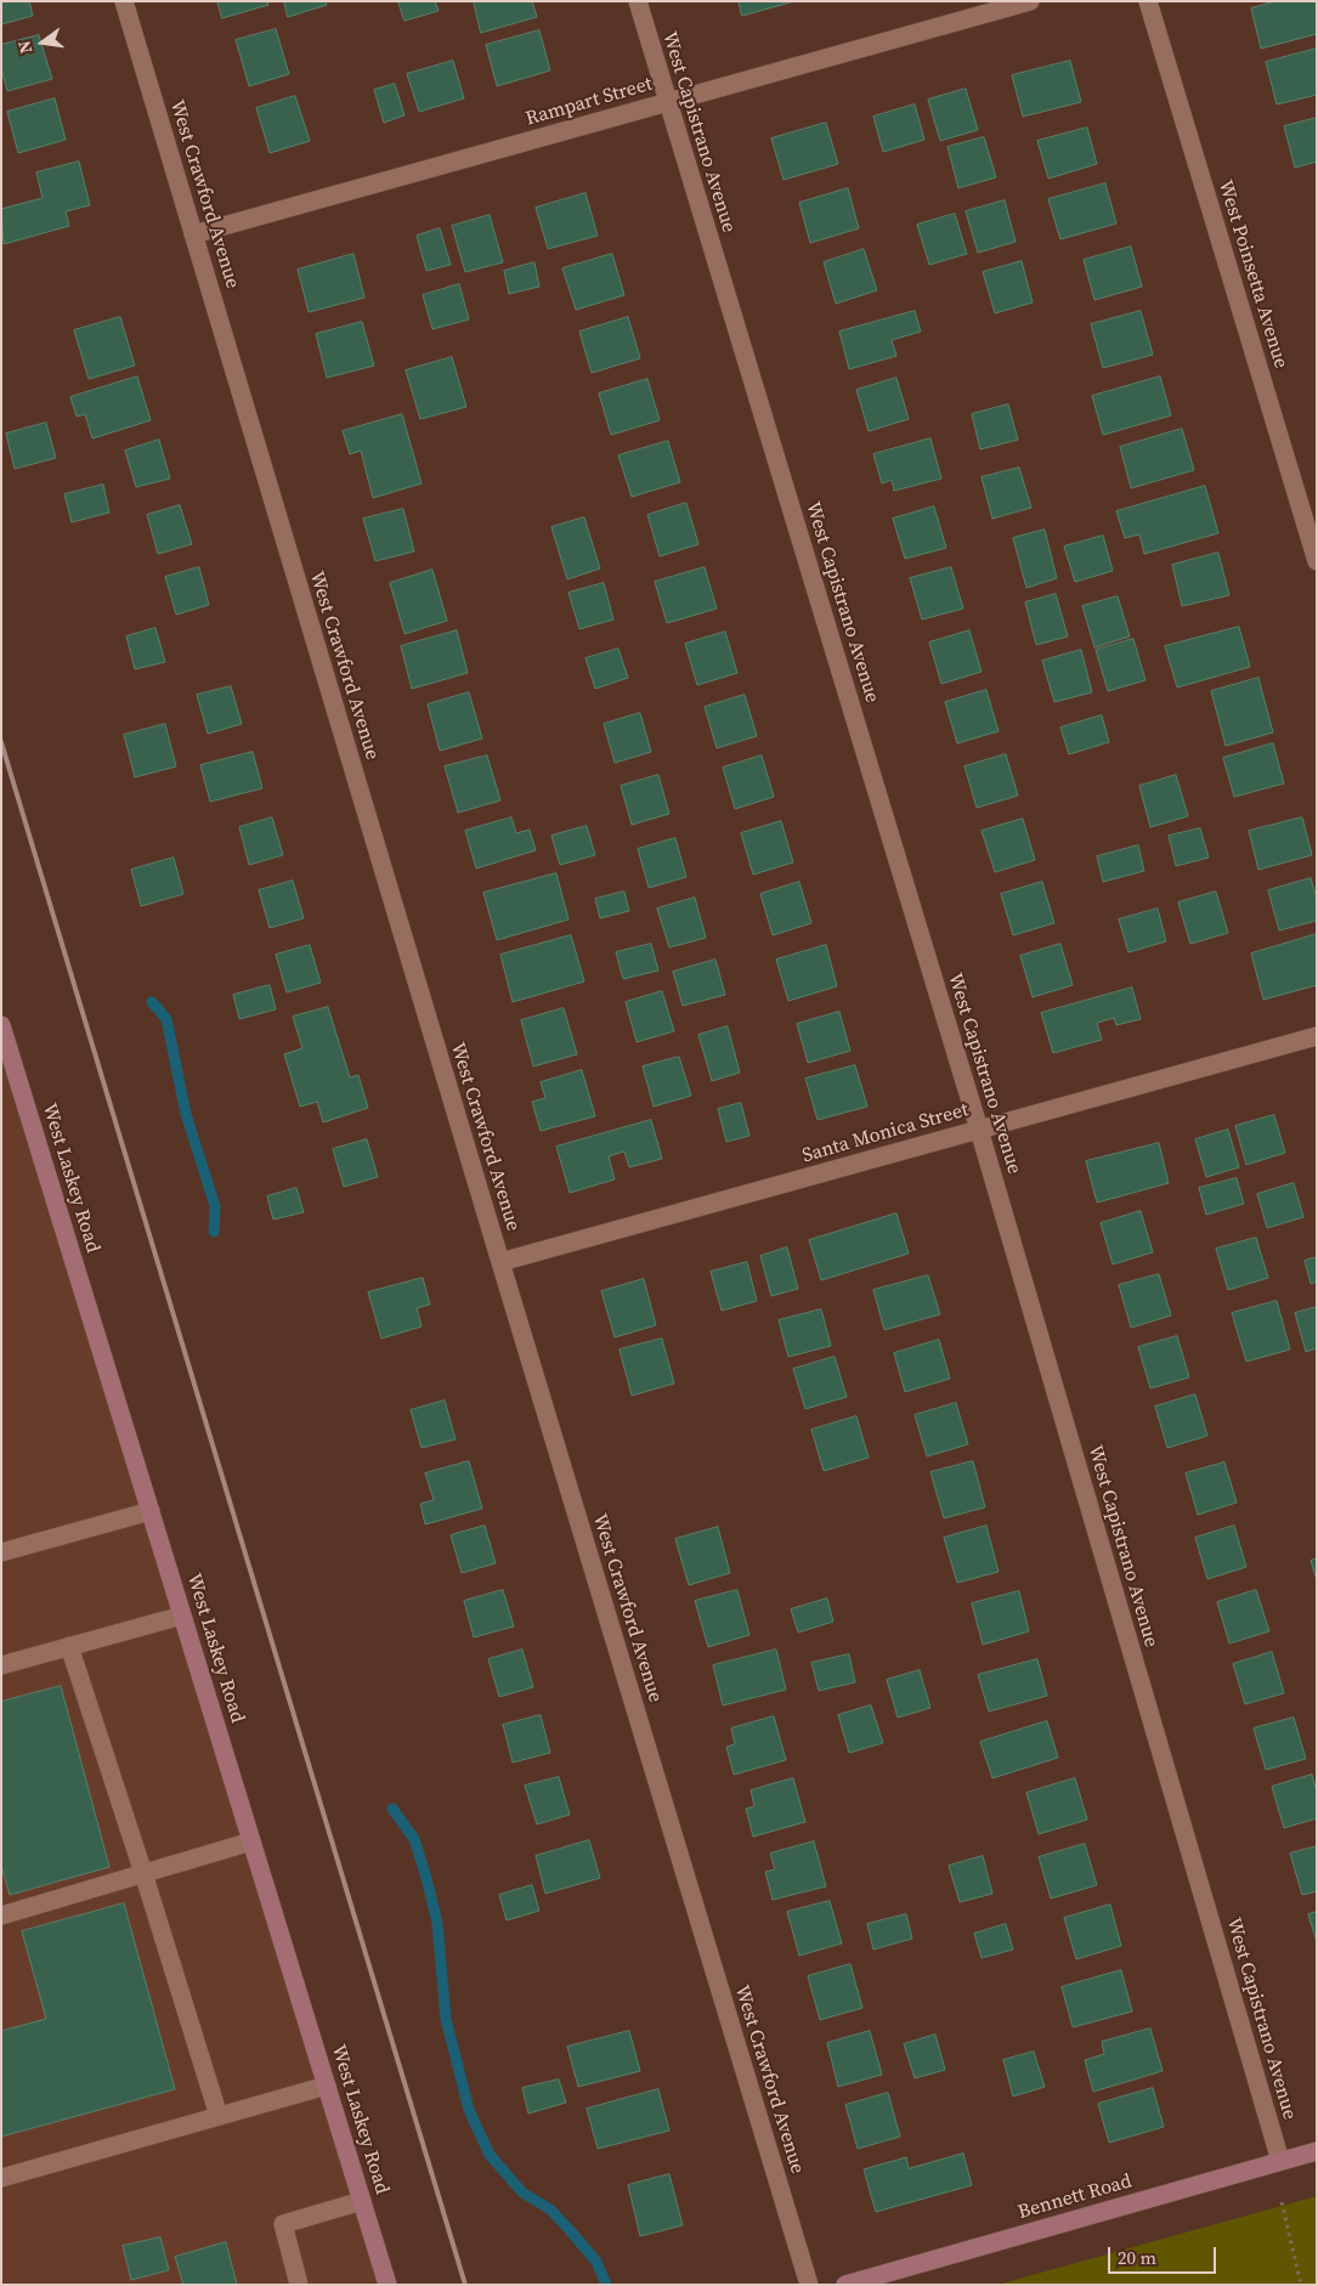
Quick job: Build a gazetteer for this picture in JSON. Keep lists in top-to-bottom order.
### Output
{
  "streets": {
    "main road": ["West Laskey Road", "Bennett Road"],
    "street": [
      "Rampart Street",
      "West Capistrano Avenue",
      "West Crawford Avenue",
      "West Poinsetta Avenue",
      "Santa Monica Street"
    ]
  },
  "crossings": [
    ["Rampart Street", "West Capistrano Avenue"],
    ["Rampart Street", "West Crawford Avenue"],
    ["West Capistrano Avenue", "Santa Monica Street"],
    ["West Capistrano Avenue", "Bennett Road"],
    ["West Crawford Avenue", "Santa Monica Street"]
  ],
  "scale_bar": "20 m",
  "north": "left"
}
